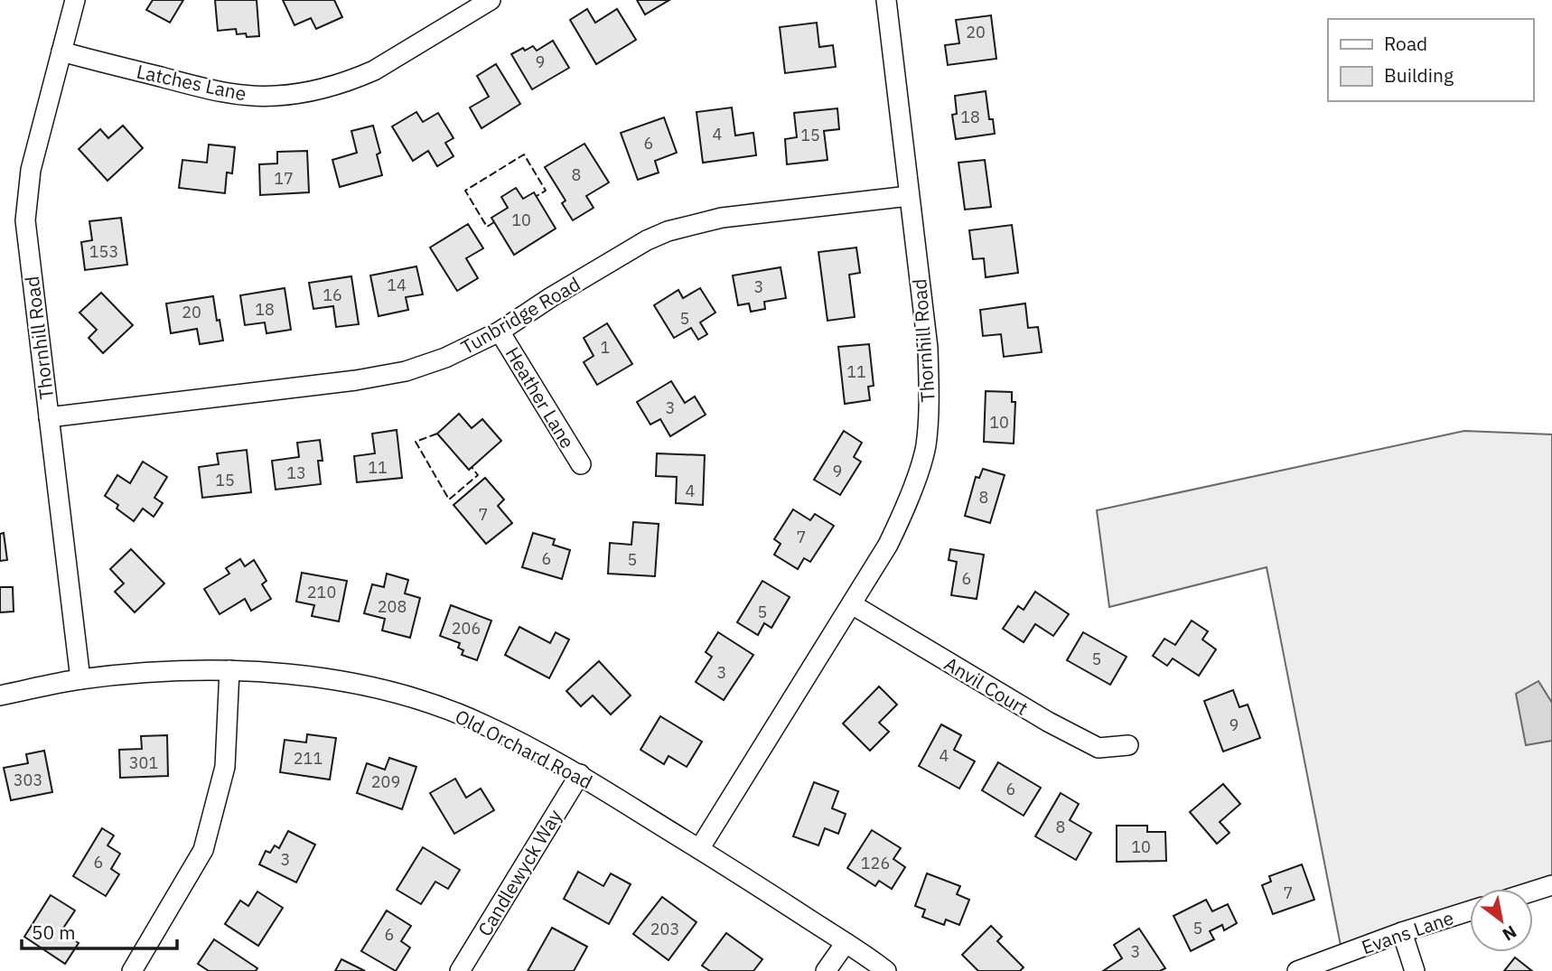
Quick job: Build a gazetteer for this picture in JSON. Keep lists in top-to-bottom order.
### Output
{
  "streets": {
    "street": [
      "Latches Lane",
      "Tunbridge Road",
      "Thornhill Road",
      "Heather Lane",
      "Anvil Court",
      "Old Orchard Road",
      "Candlewyck Way",
      "Evans Lane"
    ]
  },
  "crossings": [
    ["Latches Lane", "Thornhill Road"],
    ["Tunbridge Road", "Thornhill Road"],
    ["Tunbridge Road", "Heather Lane"],
    ["Thornhill Road", "Anvil Court"],
    ["Thornhill Road", "Old Orchard Road"],
    ["Old Orchard Road", "Candlewyck Way"]
  ],
  "house_numbers": [
    "20",
    "9",
    "18",
    "4",
    "15",
    "6",
    "8",
    "17",
    "10",
    "153",
    "14",
    "3",
    "16",
    "18",
    "20",
    "5",
    "1",
    "11",
    "3",
    "10",
    "11",
    "9",
    "13",
    "15",
    "4",
    "8",
    "7",
    "7",
    "6",
    "5",
    "6",
    "210",
    "208",
    "5",
    "206",
    "5",
    "3",
    "9",
    "4",
    "211",
    "301",
    "303",
    "209",
    "6",
    "8",
    "10",
    "3",
    "6",
    "126",
    "7",
    "5",
    "203",
    "6",
    "3"
  ],
  "legend": ["Road", "Building"],
  "scale_bar": "50 m",
  "north": "bottom right"
}
